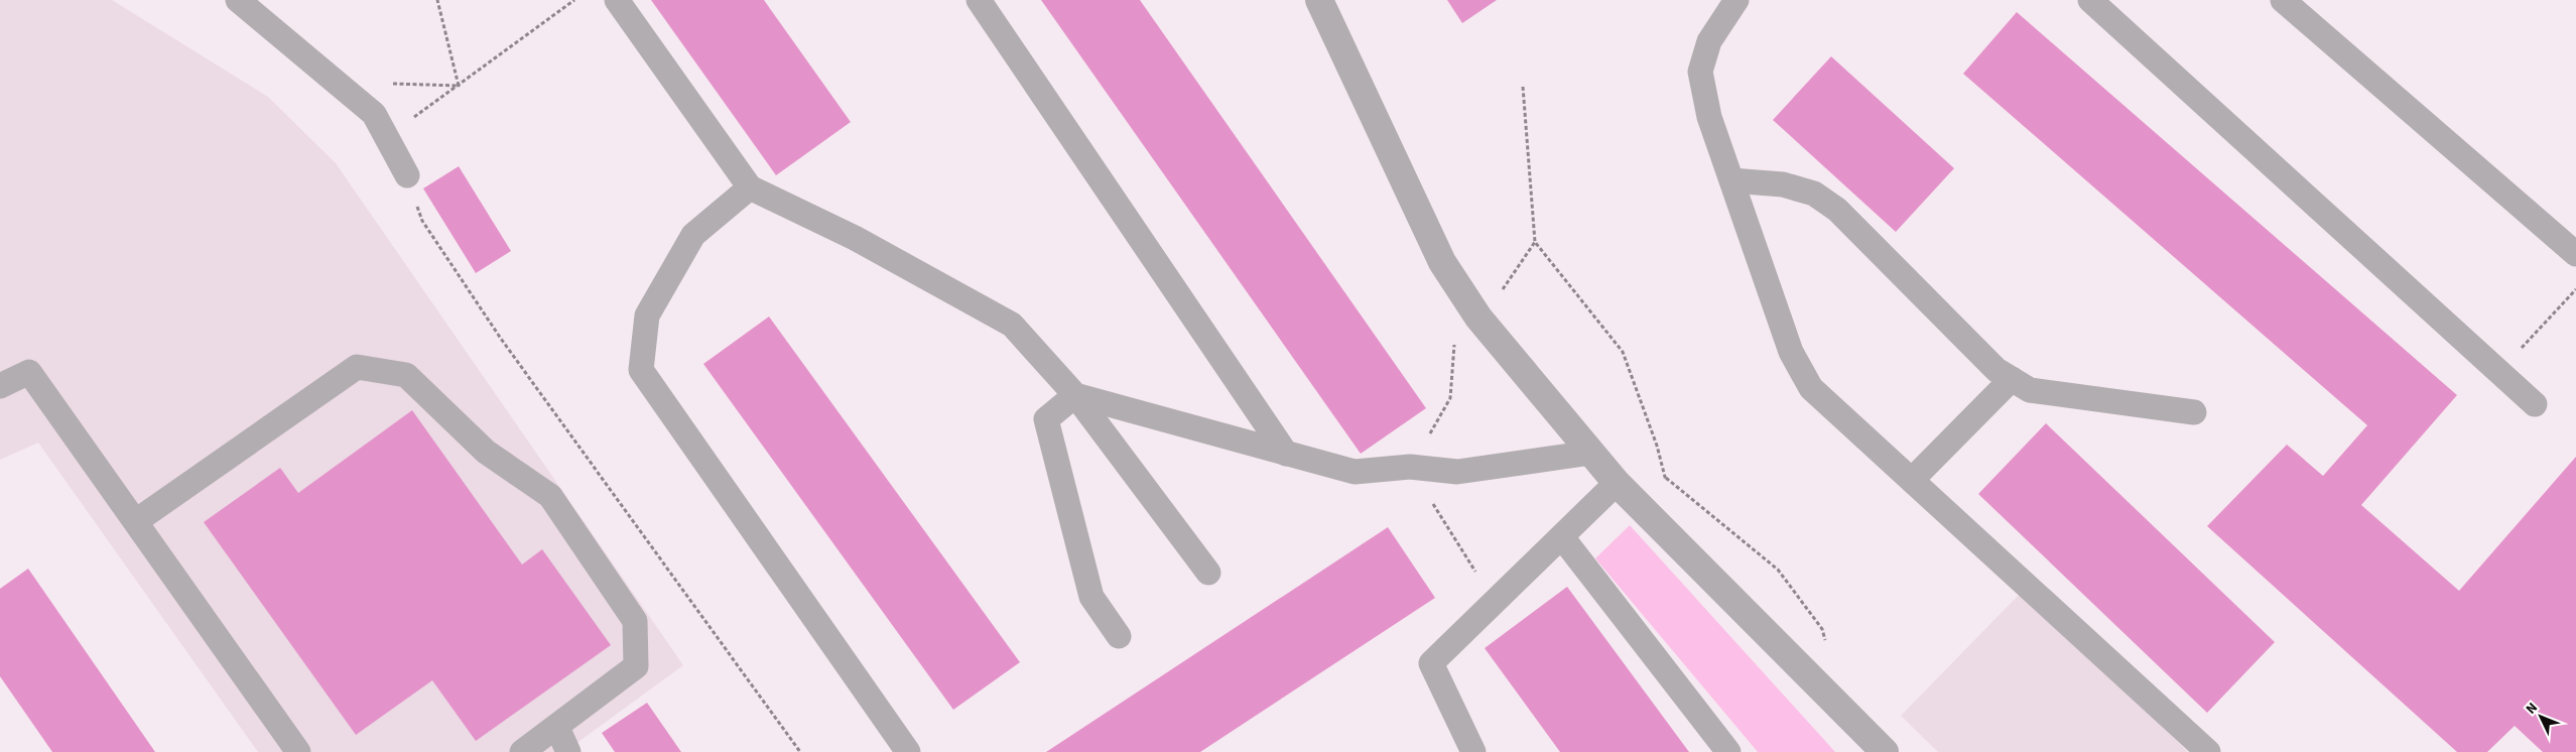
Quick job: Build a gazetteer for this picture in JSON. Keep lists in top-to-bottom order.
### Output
{
  "north": "top left"
}
